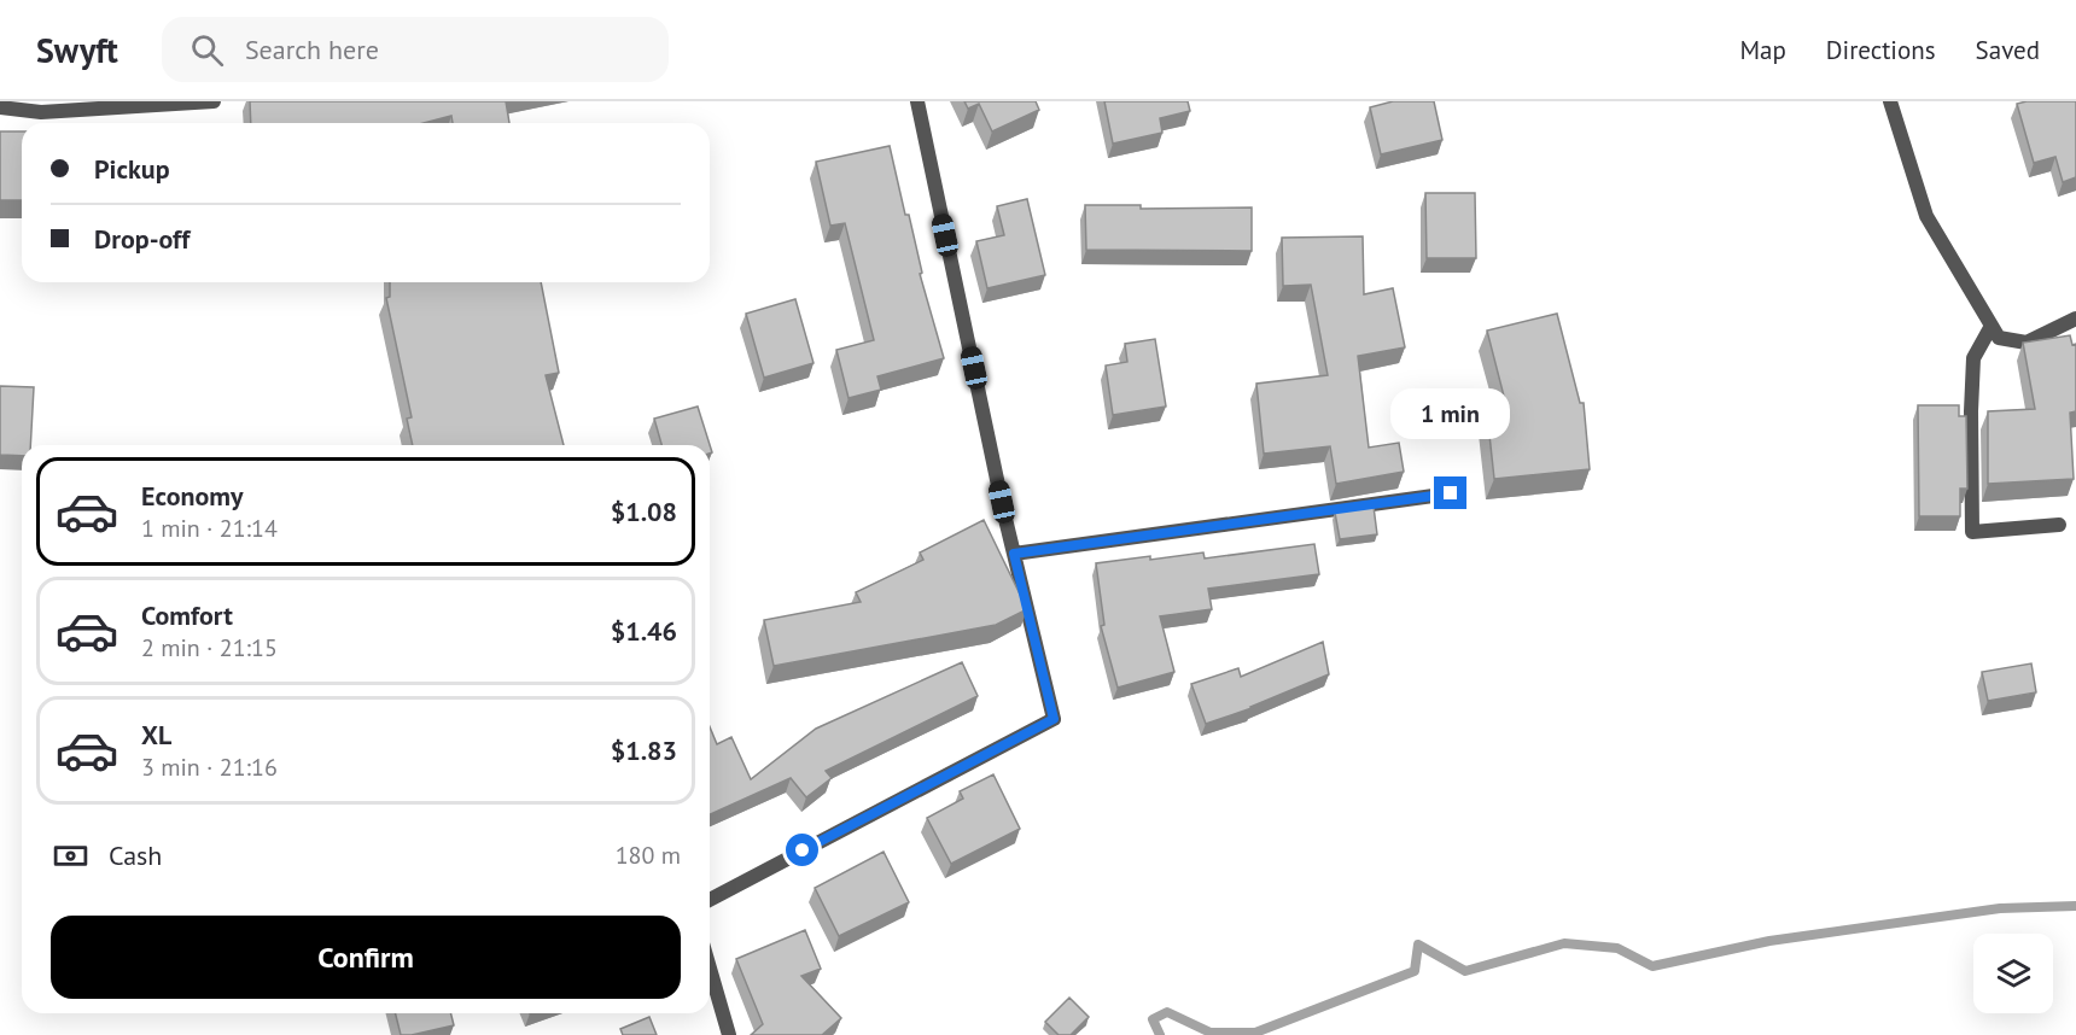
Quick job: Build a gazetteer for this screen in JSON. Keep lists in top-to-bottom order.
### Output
{
  "page": {
    "header": "Swyft",
    "search": "Search here",
    "nav": ["Map", "Directions", "Saved"],
    "banner": ["Pickup", "Drop-off"],
    "bubble": "1 min",
    "list": [
      {
        "name": "Economy",
        "note": "1 min · 21:14",
        "value": "$1.08"
      },
      {
        "name": "Comfort",
        "note": "2 min · 21:15",
        "value": "$1.46"
      },
      {
        "name": "XL",
        "note": "3 min · 21:16",
        "value": "$1.83"
      }
    ],
    "pay": ["Cash", "180 m"],
    "buttons": "Confirm"
  }
}
